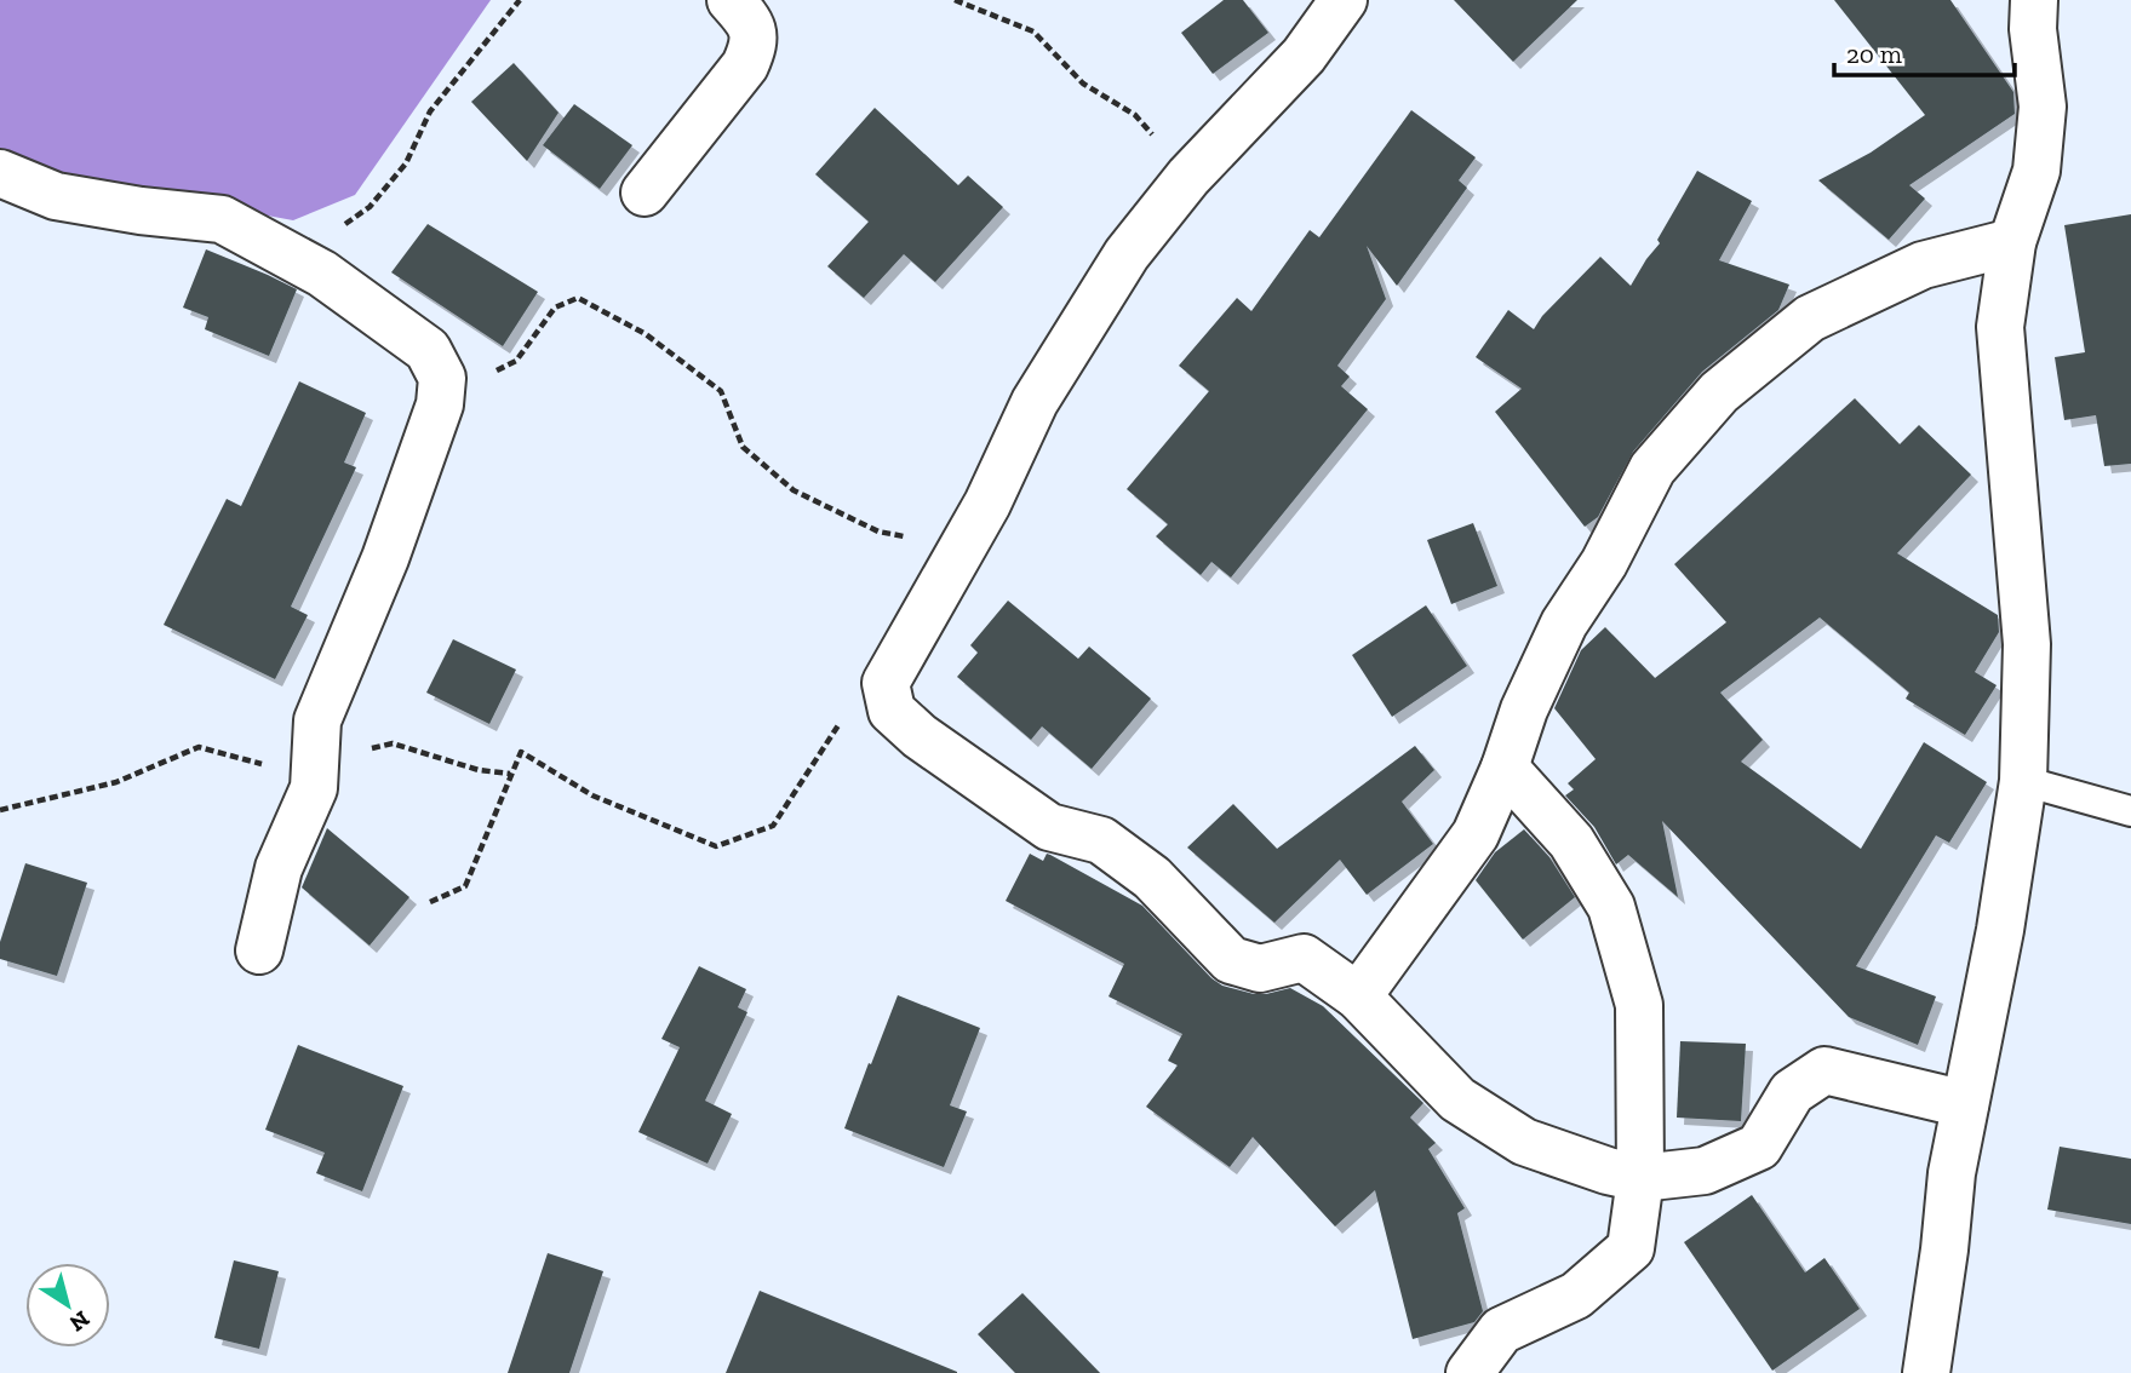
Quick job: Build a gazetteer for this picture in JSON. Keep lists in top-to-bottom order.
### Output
{
  "scale_bar": "20 m",
  "north": "bottom right"
}
